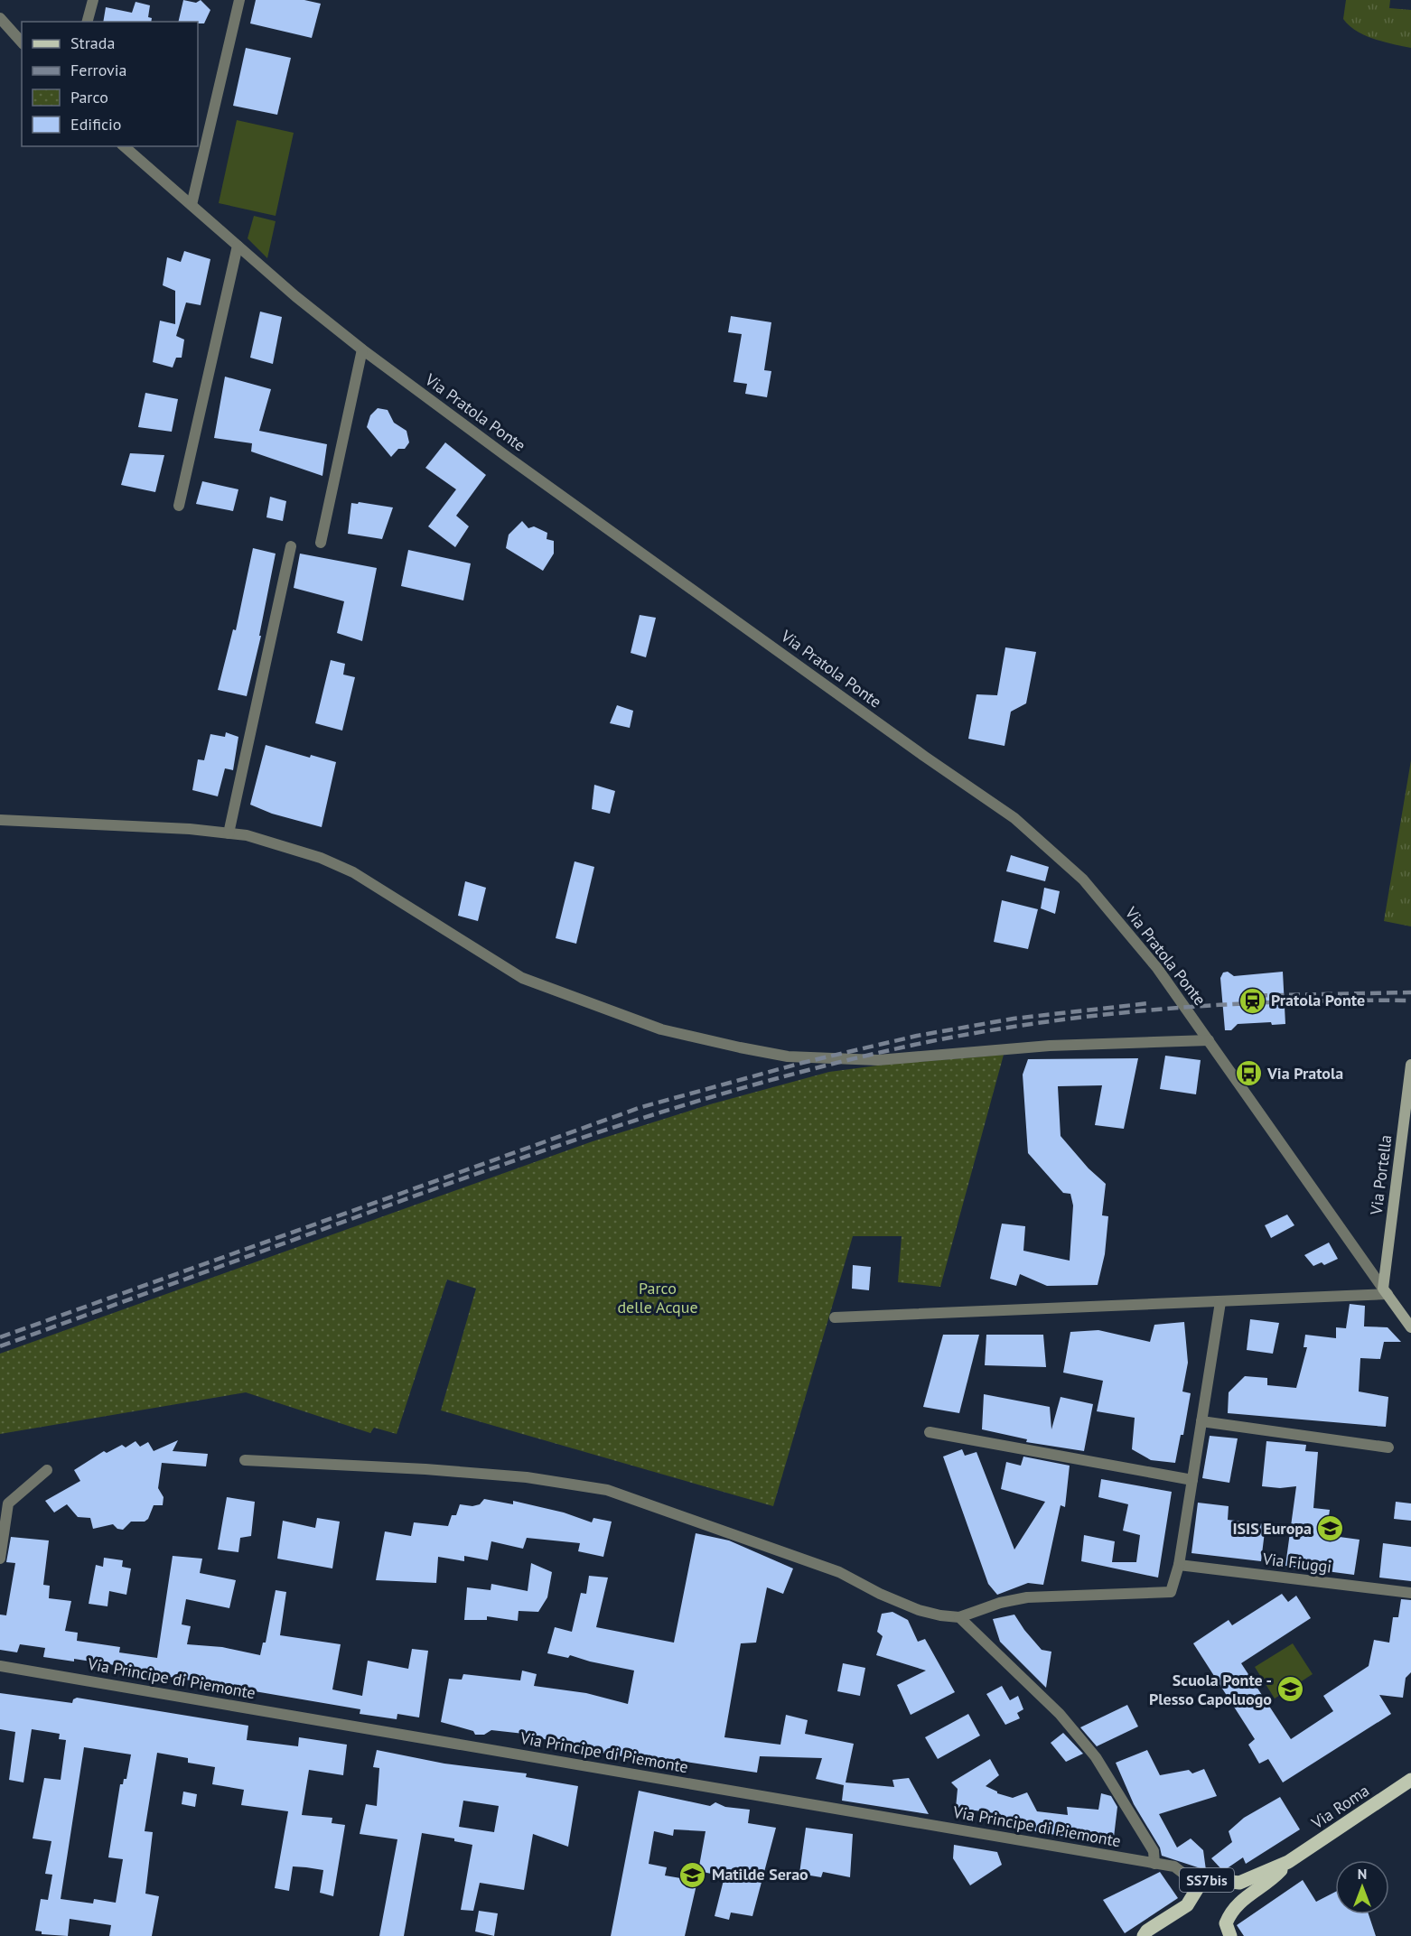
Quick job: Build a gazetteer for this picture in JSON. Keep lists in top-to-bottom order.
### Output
{
  "streets": {
    "main road": [
      "Via Pratola Ponte",
      "Via Portella",
      "Via Roma",
      "SS7bis"
    ],
    "street": ["Via Fiuggi", "Via Principe di Piemonte"]
  },
  "crossings": [
    ["Via Pratola Ponte", "Via Portella"],
    ["Via Principe di Piemonte", "SS7bis"],
    ["Via Roma", "SS7bis"]
  ],
  "parks": ["Parco delle Acque"],
  "places": {
    "station": ["Pratola Ponte"],
    "bus stop": ["Via Pratola"],
    "school or university": ["ISIS Europa", "Scuola Ponte - Plesso Capoluogo", "Matilde Serao"]
  },
  "legend": [
    "Strada",
    "Ferrovia",
    "Parco",
    "Edificio"
  ],
  "north": "top"
}
